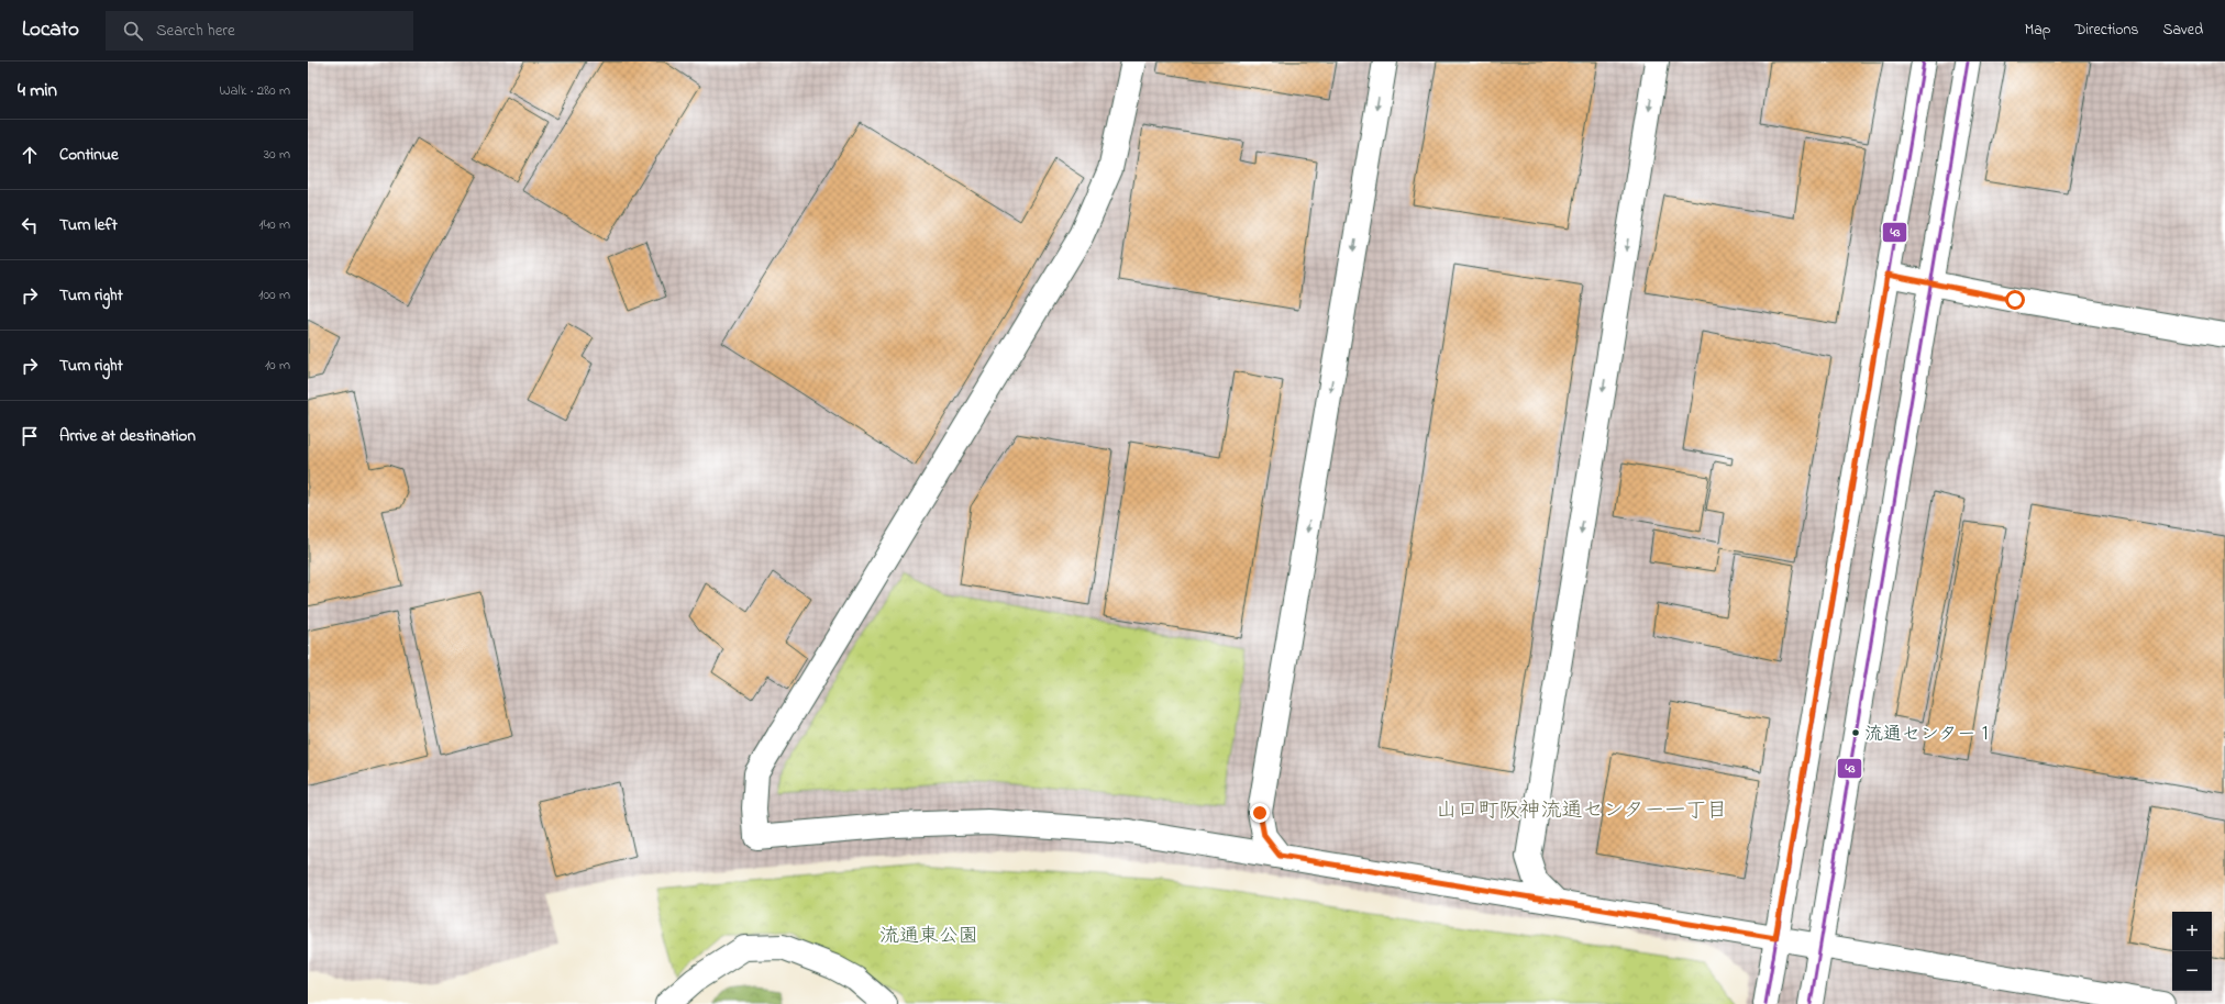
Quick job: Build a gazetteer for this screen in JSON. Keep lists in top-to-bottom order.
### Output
{
  "districts": ["山口町阪神流通センター一丁目"],
  "parks": ["流通東公園"],
  "places": ["流通センター１"],
  "lines": ["transit line 43"],
  "page": {
    "header": "Locato",
    "search": "Search here",
    "nav": ["Map", "Directions", "Saved"],
    "heading": ["4 min", "Walk · 280 m"],
    "list": [
      ["Continue", "30 m"],
      ["Turn left", "140 m"],
      ["Turn right", "100 m"],
      ["Turn right", "10 m"],
      "Arrive at destination"
    ],
    "map_buttons": ["+", "−"]
  }
}
